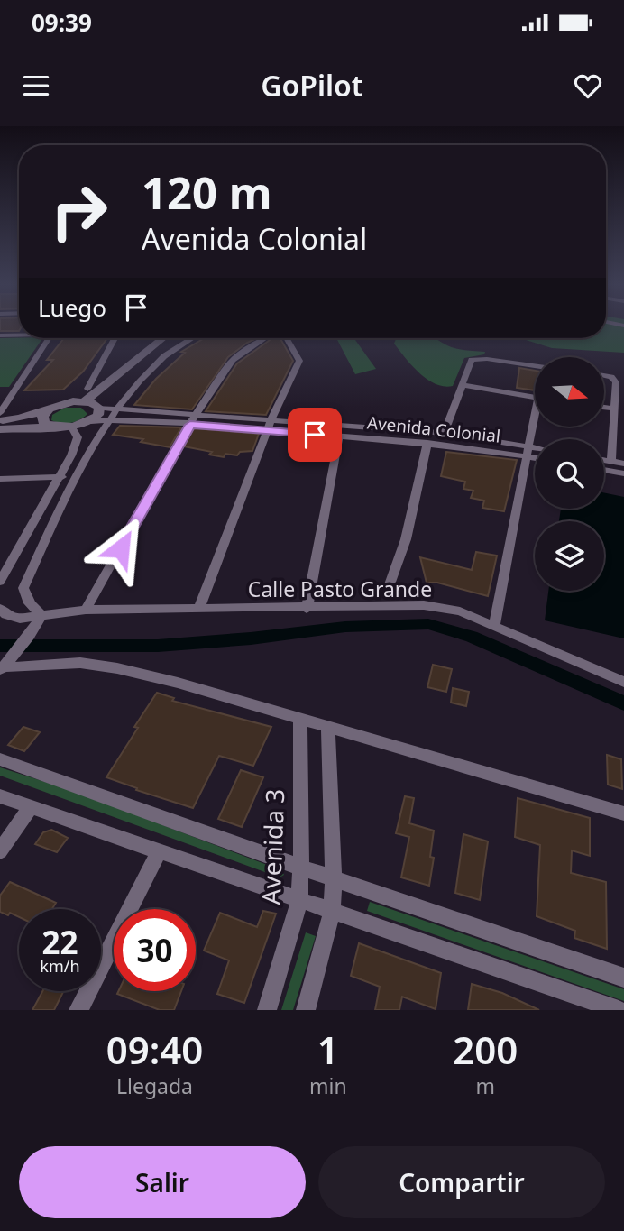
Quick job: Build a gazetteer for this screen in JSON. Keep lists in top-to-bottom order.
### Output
{
  "streets": {
    "street": ["Avenida Colonial", "Calle Pasto Grande", "Avenida 3"]
  },
  "north": "right",
  "page": {
    "status": "09:39",
    "header": "GoPilot",
    "turn": ["120 m", "Avenida Colonial"],
    "then": "Luego",
    "speed": "22 km/h",
    "limit": "30",
    "eta": [
      "09:40",
      "Llegada",
      "1",
      "min",
      "200",
      "m"
    ],
    "buttons": ["Salir", "Compartir"]
  }
}
